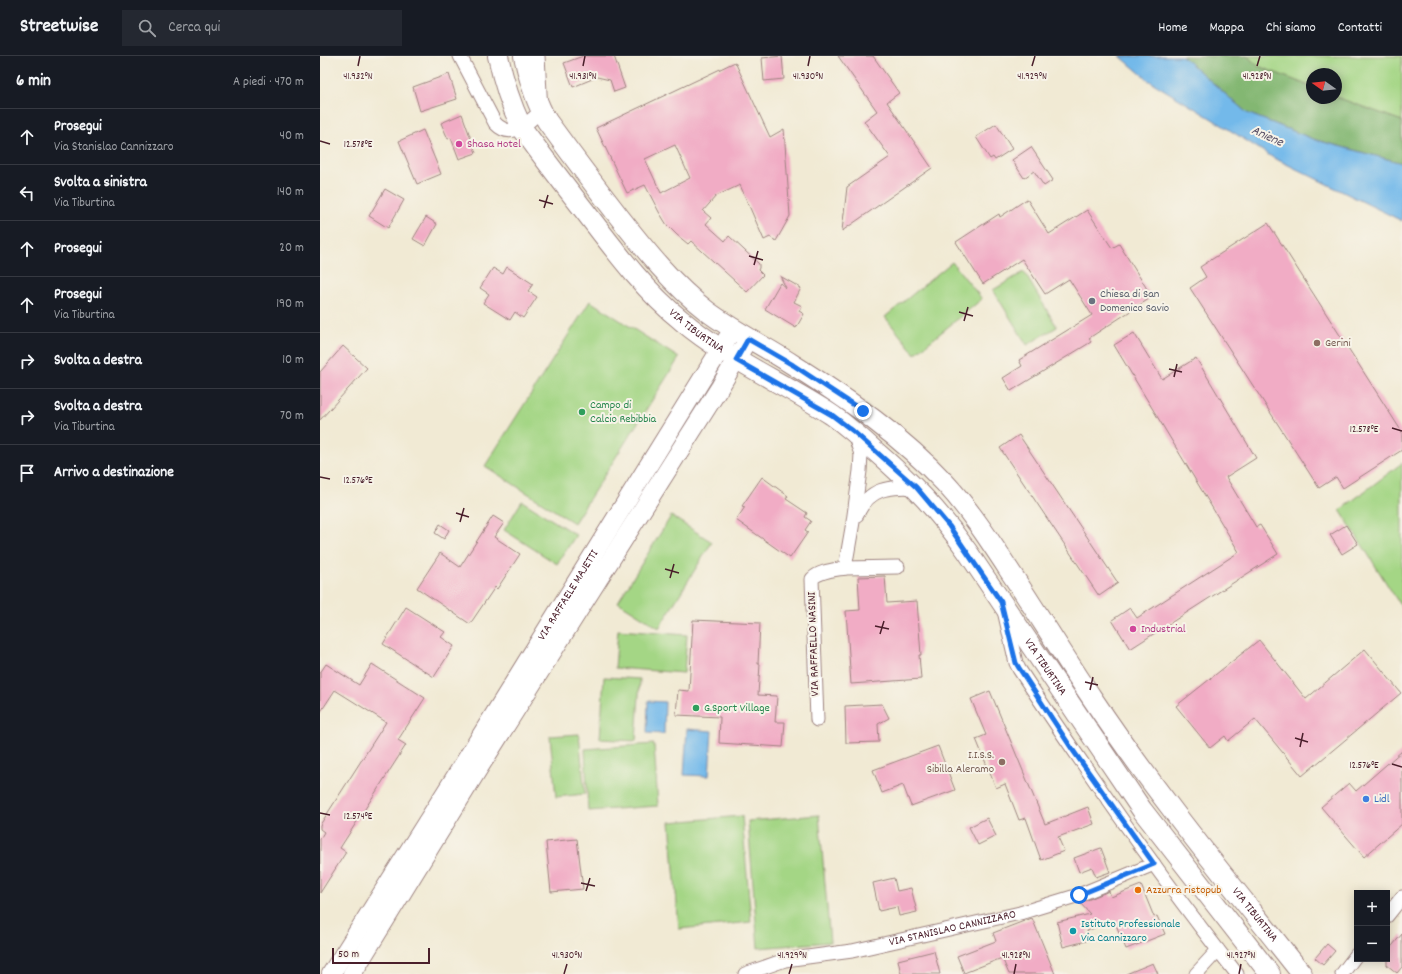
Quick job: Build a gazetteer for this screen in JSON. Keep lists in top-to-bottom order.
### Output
{
  "streets": {
    "main road": ["VIA TIBURTINA"],
    "street": ["VIA RAFFAELE MAJETTI", "VIA RAFFAELLO NASINI", "VIA STANISLAO CANNIZZARO"]
  },
  "crossings": [
    ["VIA TIBURTINA", "VIA RAFFAELE MAJETTI"],
    ["VIA TIBURTINA", "VIA STANISLAO CANNIZZARO"]
  ],
  "water": ["Aniene"],
  "places": [
    "Shasa Hotel",
    "Chiesa di San Domenico Savio",
    "Gerini",
    "Campo di Calcio Rebibbia",
    "Industrial",
    "G.Sport Village",
    "I.I.S.S. Sibilla Aleramo",
    "Lidl",
    "Azzurra ristopub",
    "Istituto Professionale Via Cannizzaro"
  ],
  "scale_bar": "50 m",
  "north": "left",
  "page": {
    "header": "Streetwise",
    "search": "Cerca qui",
    "nav": [
      "Home",
      "Mappa",
      "Chi siamo",
      "Contatti"
    ],
    "heading": ["6 min", "A piedi · 470 m"],
    "list": [
      ["Prosegui", "Via Stanislao Cannizzaro", "40 m"],
      ["Svolta a sinistra", "Via Tiburtina", "140 m"],
      ["Prosegui", "20 m"],
      ["Prosegui", "Via Tiburtina", "190 m"],
      ["Svolta a destra", "10 m"],
      ["Svolta a destra", "Via Tiburtina", "70 m"],
      "Arrivo a destinazione"
    ],
    "map_buttons": ["+", "−"],
    "scale": "50 m"
  },
  "coordinates": [
    "41.932°N",
    "41.931°N",
    "41.930°N",
    "41.929°N",
    "41.928°N",
    "12.578°E",
    "12.576°E",
    "12.574°E",
    "41.927°N"
  ]
}
